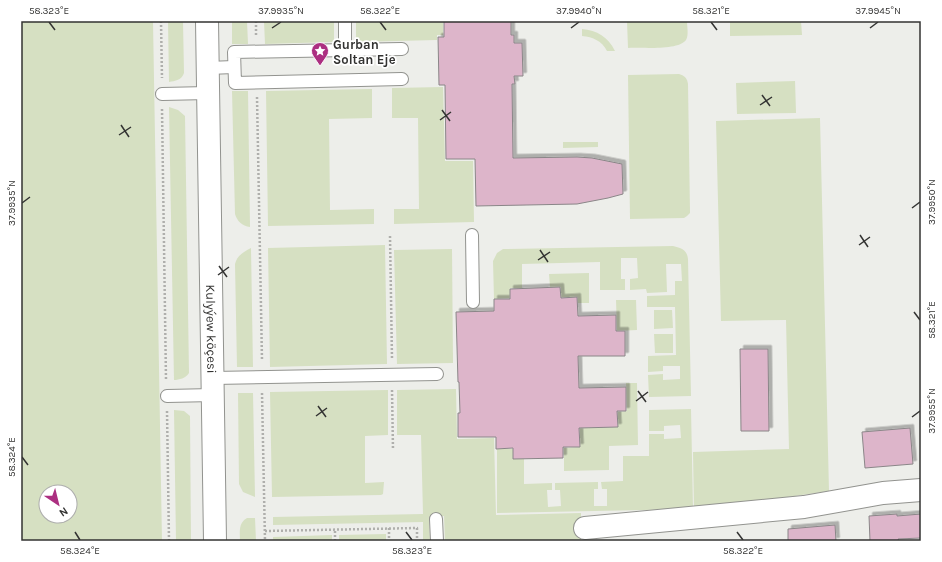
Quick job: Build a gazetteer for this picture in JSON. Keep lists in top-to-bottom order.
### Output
{
  "streets": {
    "street": ["Kulyýew köçesi"]
  },
  "places": {
    "place": ["Gurban Soltan Eje"]
  },
  "north": "bottom right",
  "coordinates": [
    "58.323°E",
    "37.9935°N",
    "58.322°E",
    "37.9940°N",
    "58.321°E",
    "37.9945°N",
    "37.9950°N",
    "37.9955°N",
    "58.324°E"
  ]
}
